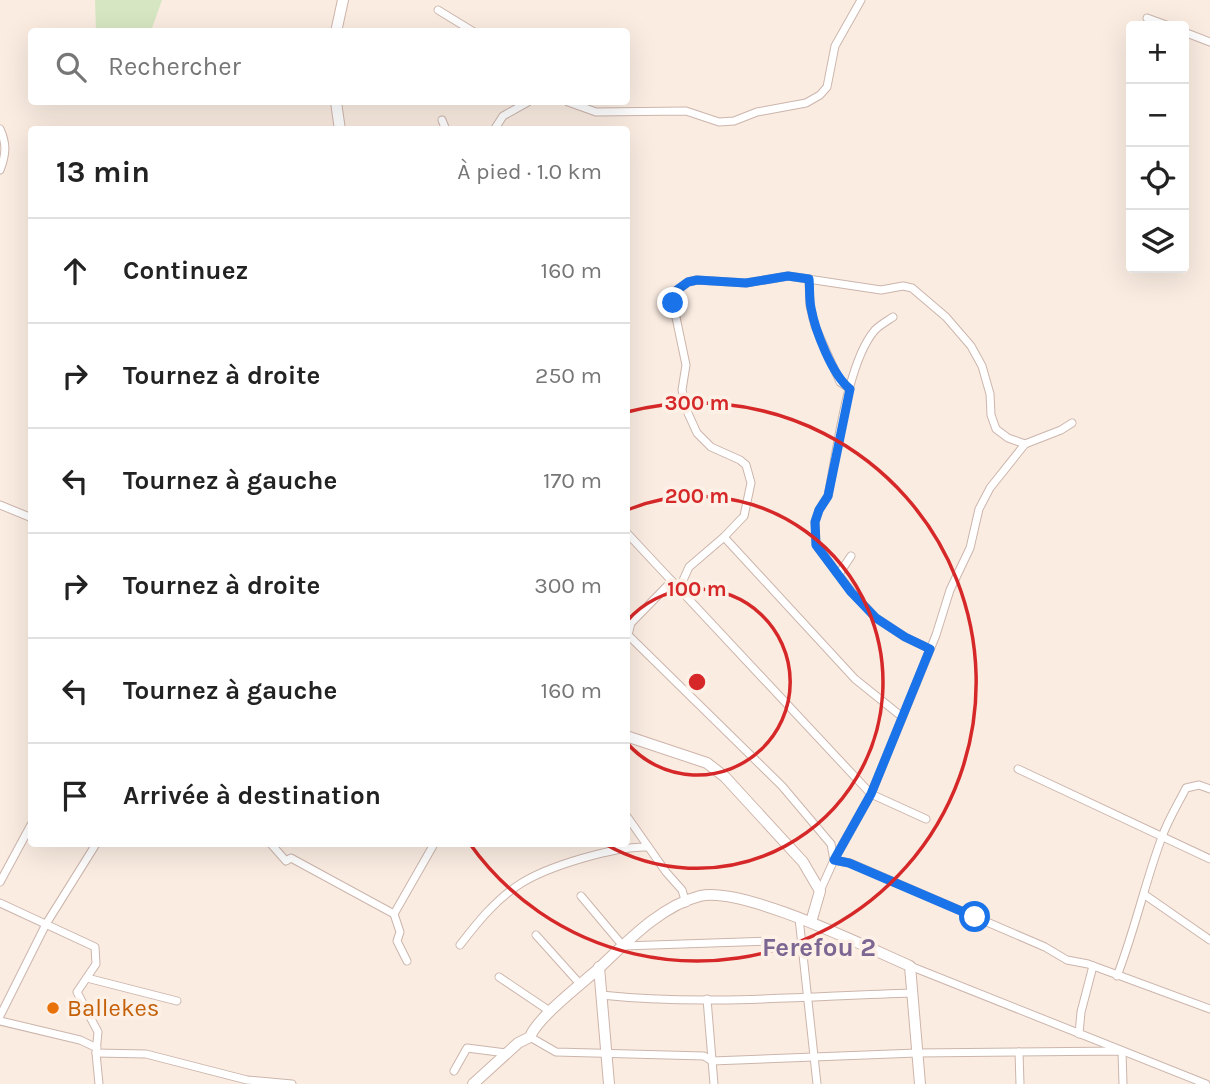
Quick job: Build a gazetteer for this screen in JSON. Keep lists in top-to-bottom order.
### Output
{
  "districts": ["Ferefou 2"],
  "places": ["Ballekes"],
  "page": {
    "map_buttons": ["+", "−"],
    "search": "Rechercher",
    "heading": ["13 min", "À pied · 1.0 km"],
    "list": [
      ["Continuez", "160 m"],
      ["Tournez à droite", "250 m"],
      ["Tournez à gauche", "170 m"],
      ["Tournez à droite", "300 m"],
      ["Tournez à gauche", "160 m"],
      "Arrivée à destination"
    ]
  },
  "rings": ["300 m", "200 m", "100 m"]
}
